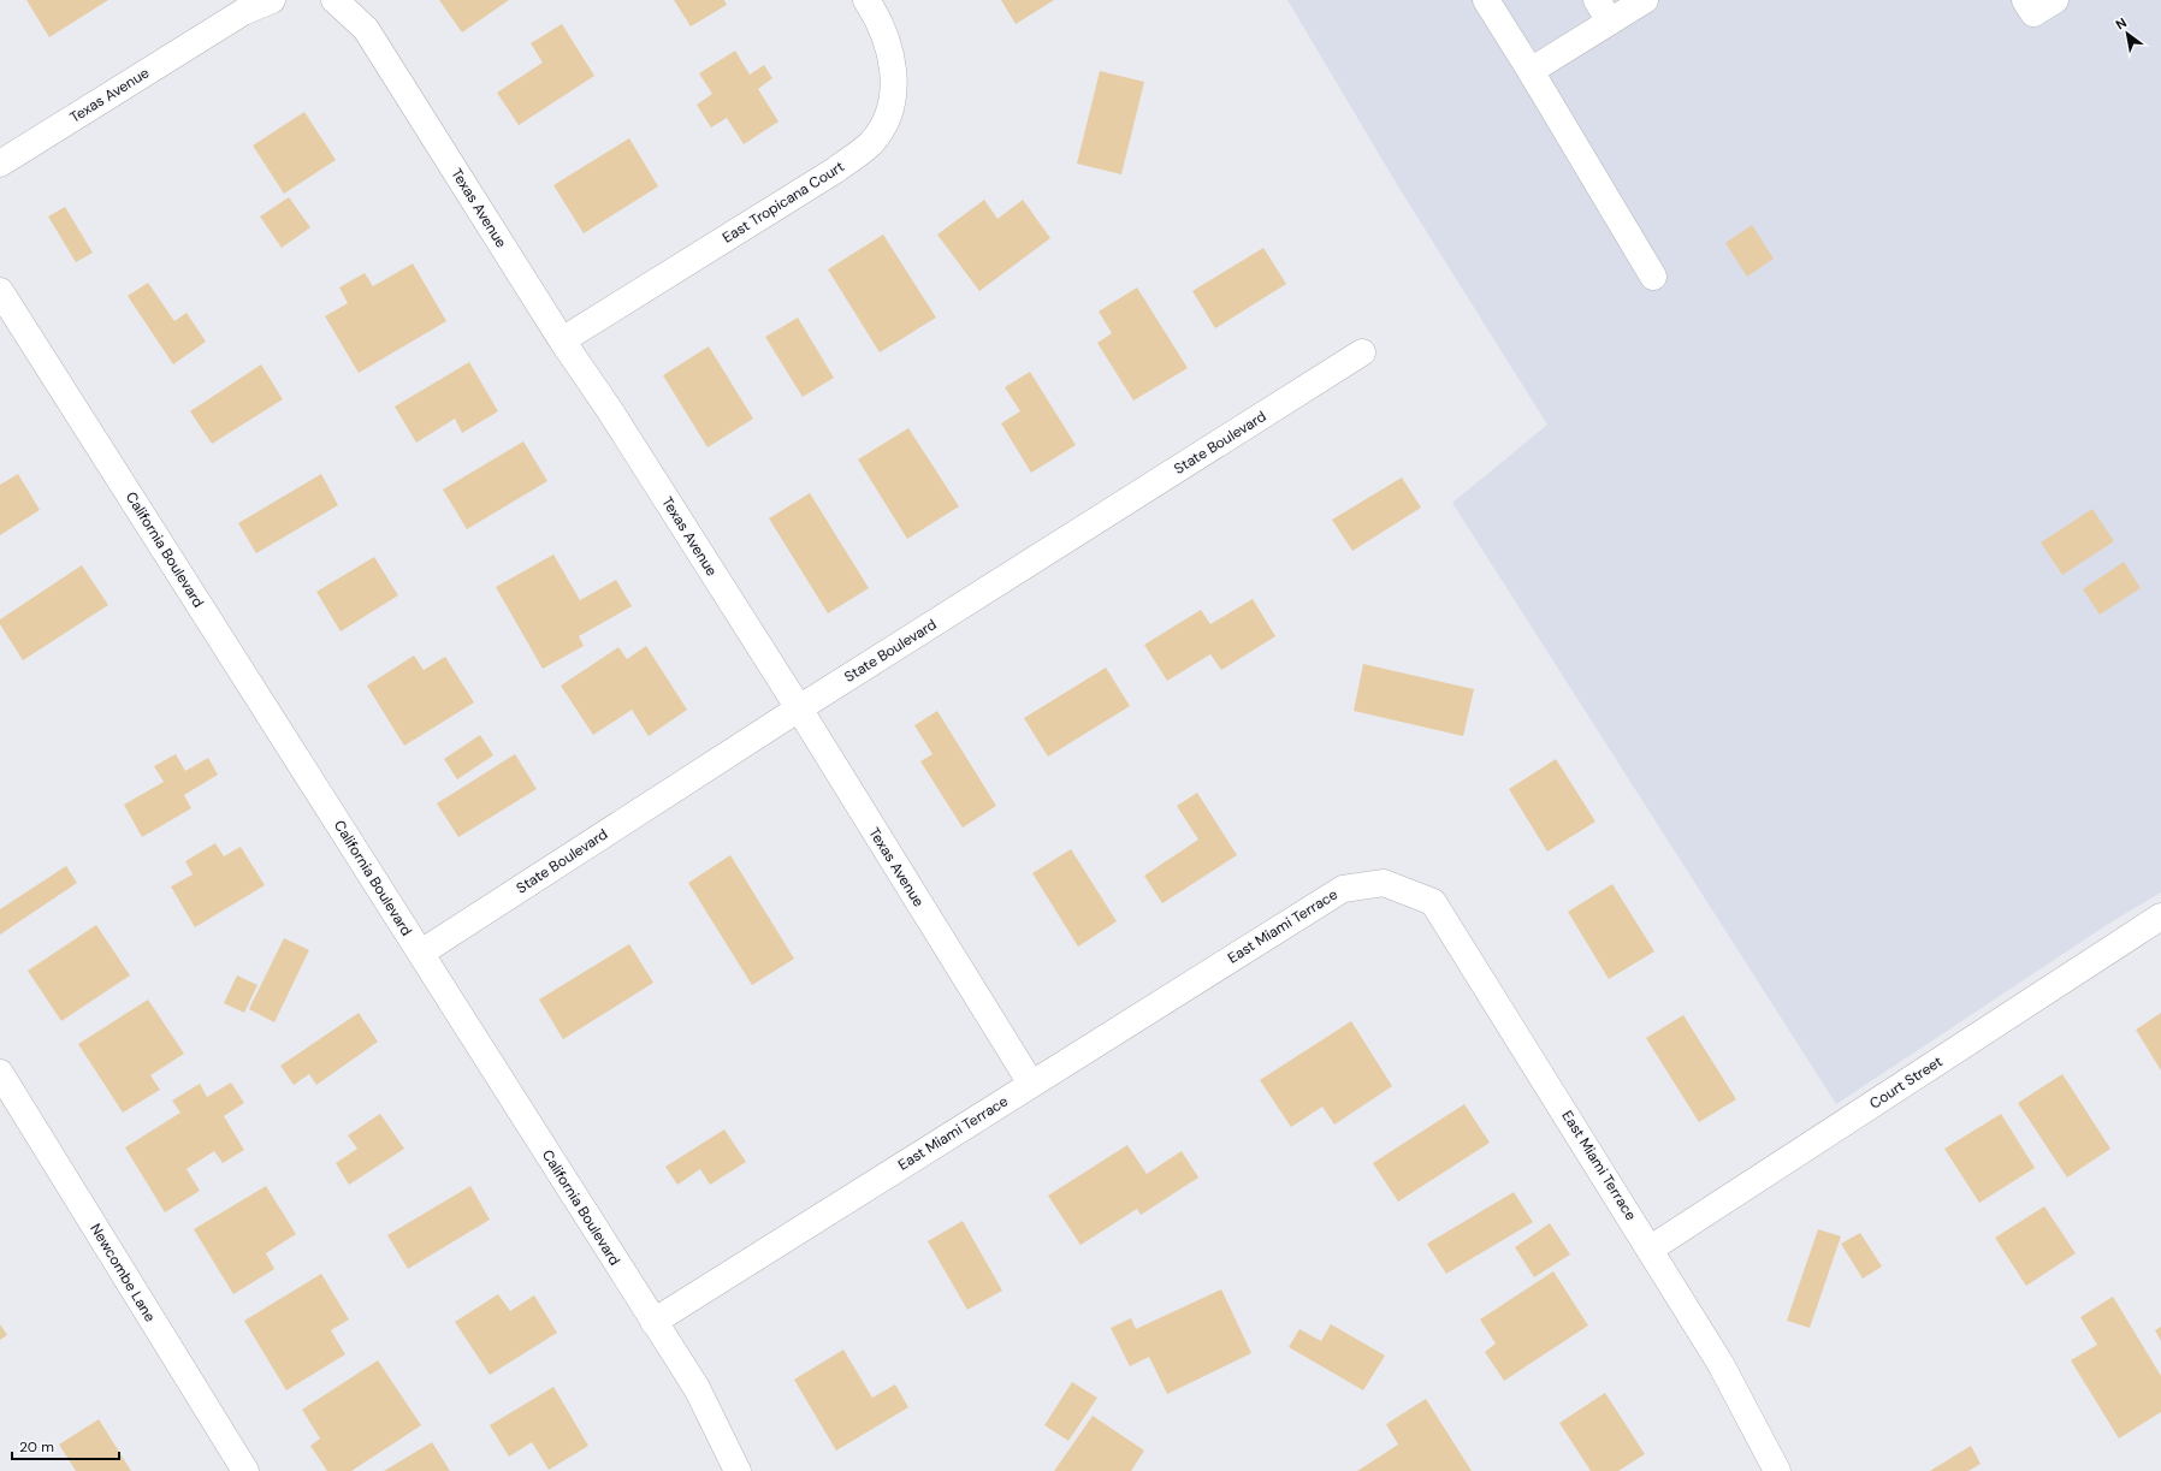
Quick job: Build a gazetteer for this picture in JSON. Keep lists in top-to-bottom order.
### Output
{
  "streets": {
    "street": [
      "Texas Avenue",
      "East Tropicana Court",
      "State Boulevard",
      "California Boulevard",
      "East Miami Terrace",
      "Court Street",
      "Newcombe Lane"
    ]
  },
  "crossings": [
    ["Texas Avenue", "East Tropicana Court"],
    ["Texas Avenue", "State Boulevard"],
    ["Texas Avenue", "East Miami Terrace"],
    ["State Boulevard", "California Boulevard"],
    ["California Boulevard", "East Miami Terrace"],
    ["East Miami Terrace", "Court Street"]
  ],
  "scale_bar": "20 m",
  "north": "top left"
}
